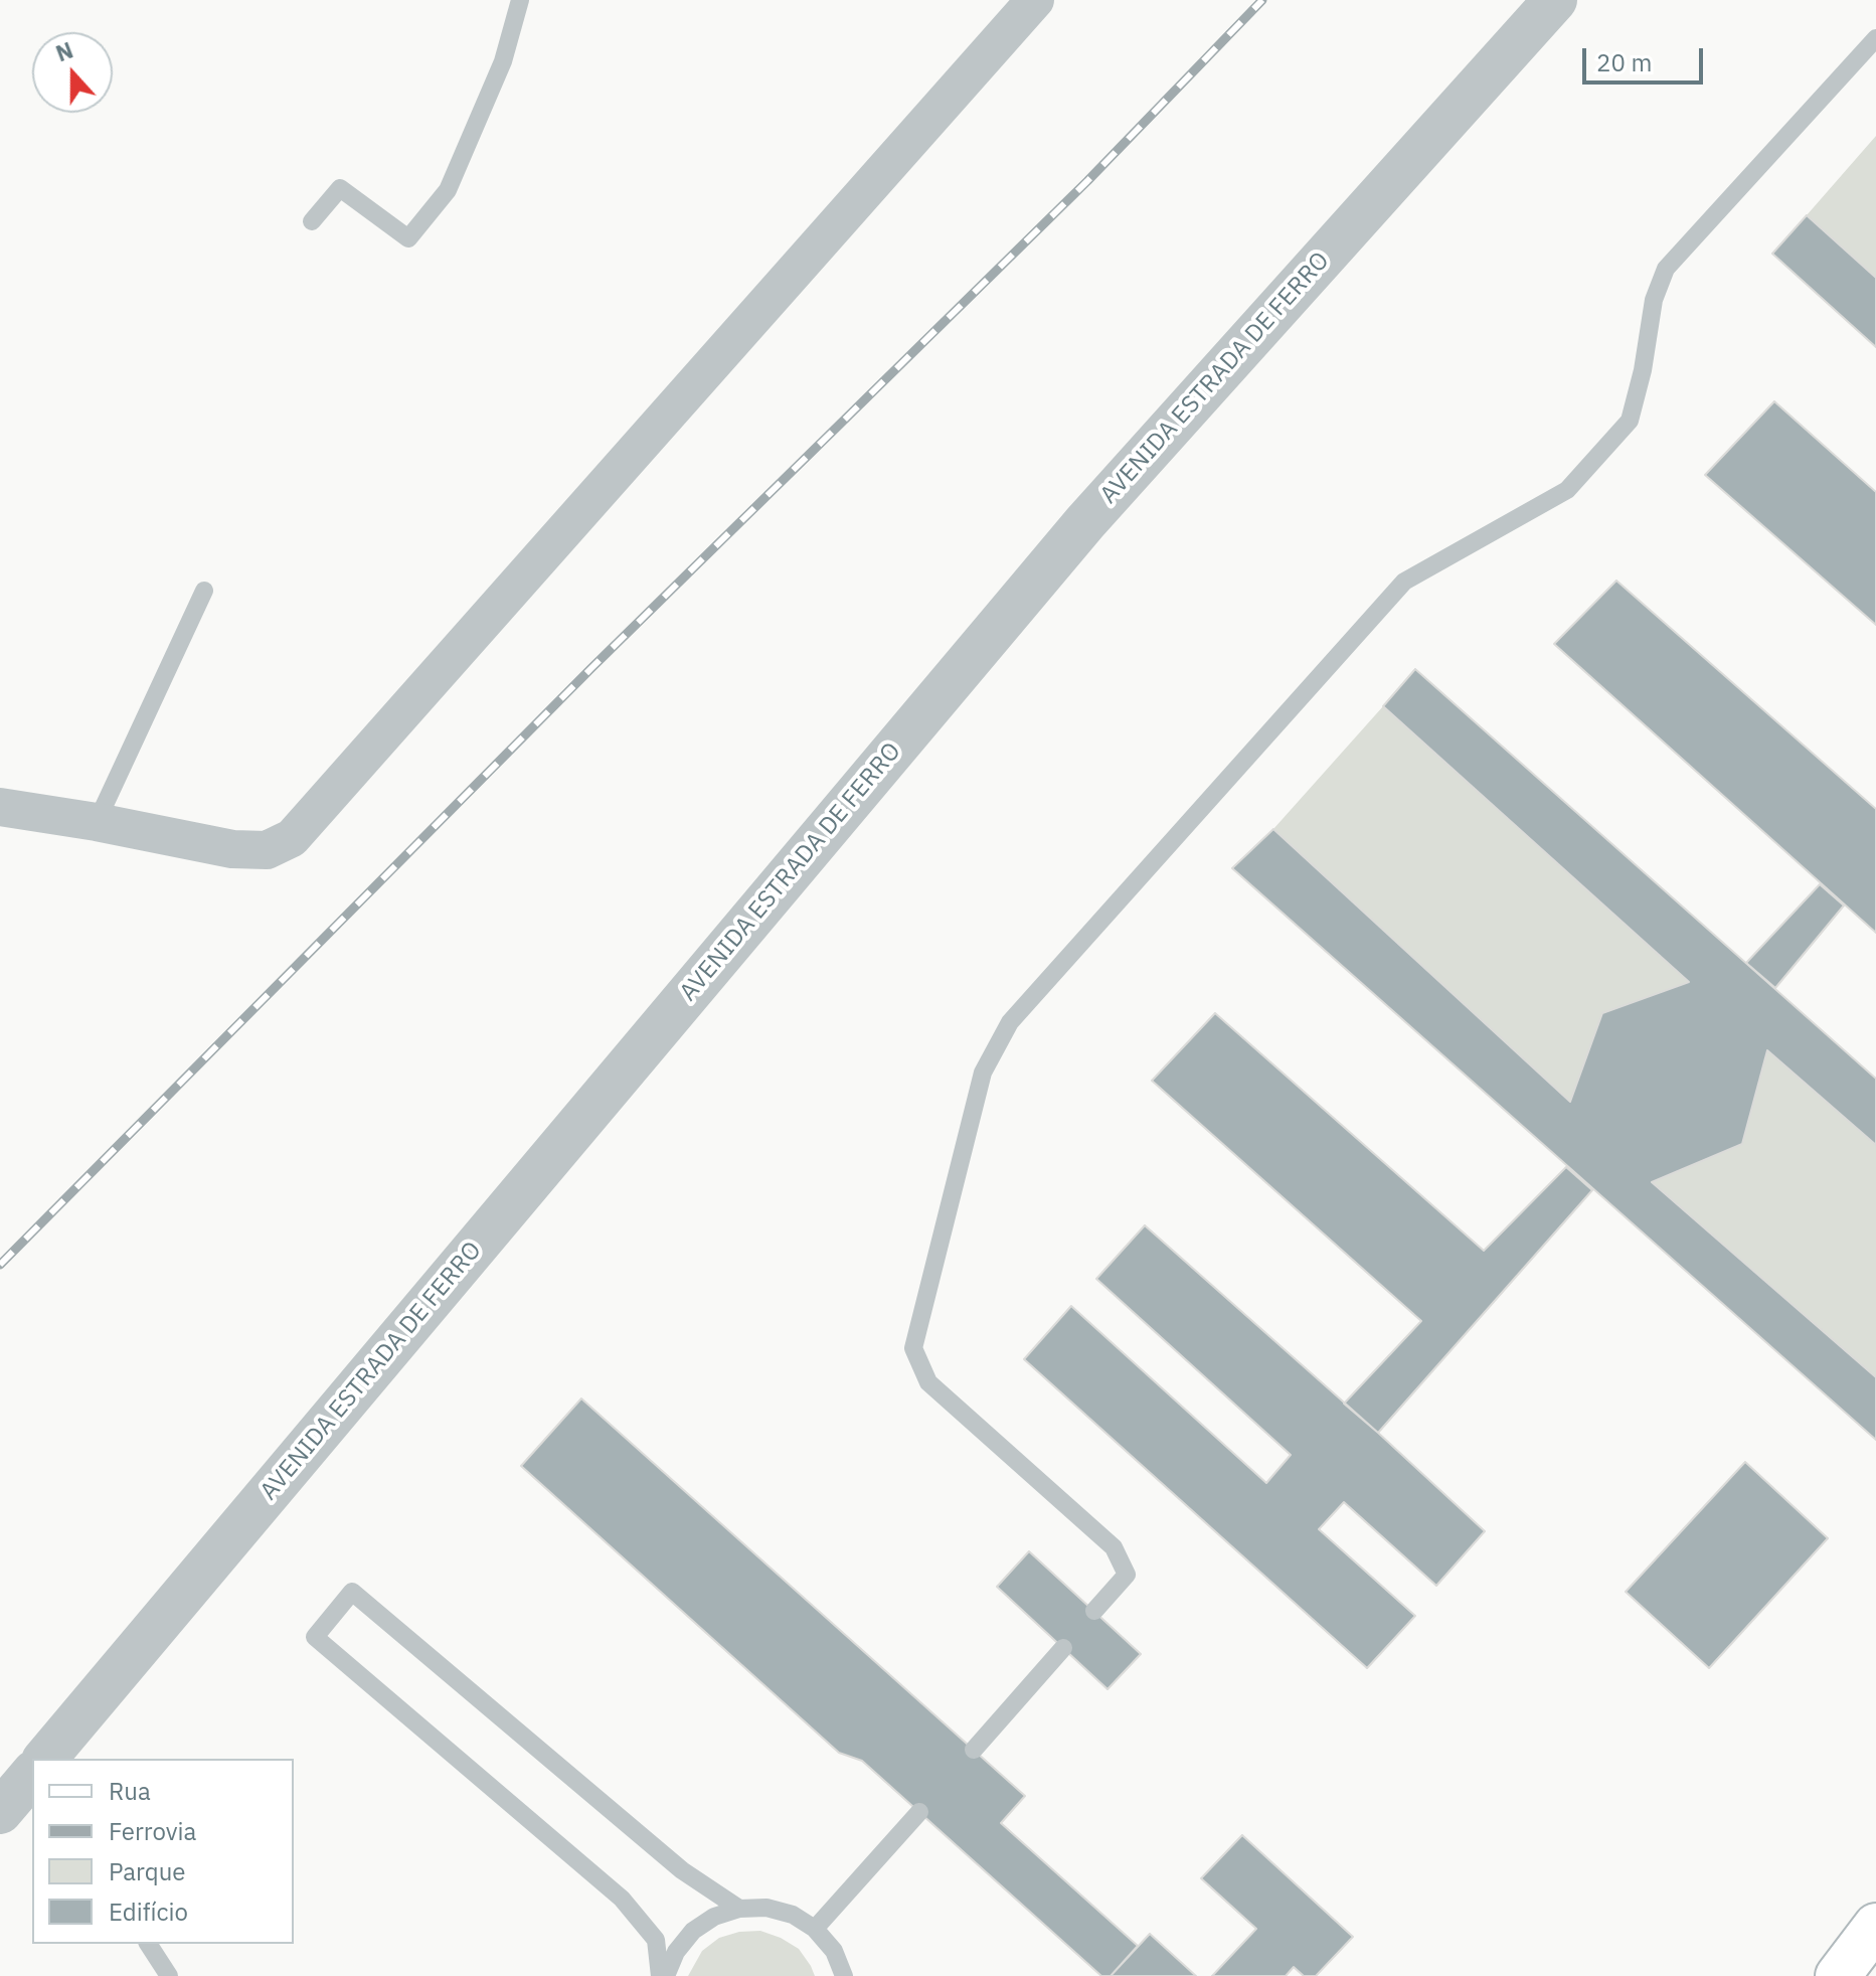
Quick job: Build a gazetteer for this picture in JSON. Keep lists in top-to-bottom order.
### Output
{
  "streets": {
    "street": ["AVENIDA ESTRADA DE FERRO"]
  },
  "legend": [
    "Rua",
    "Ferrovia",
    "Parque",
    "Edifício"
  ],
  "scale_bar": "20 m",
  "north": "top"
}
